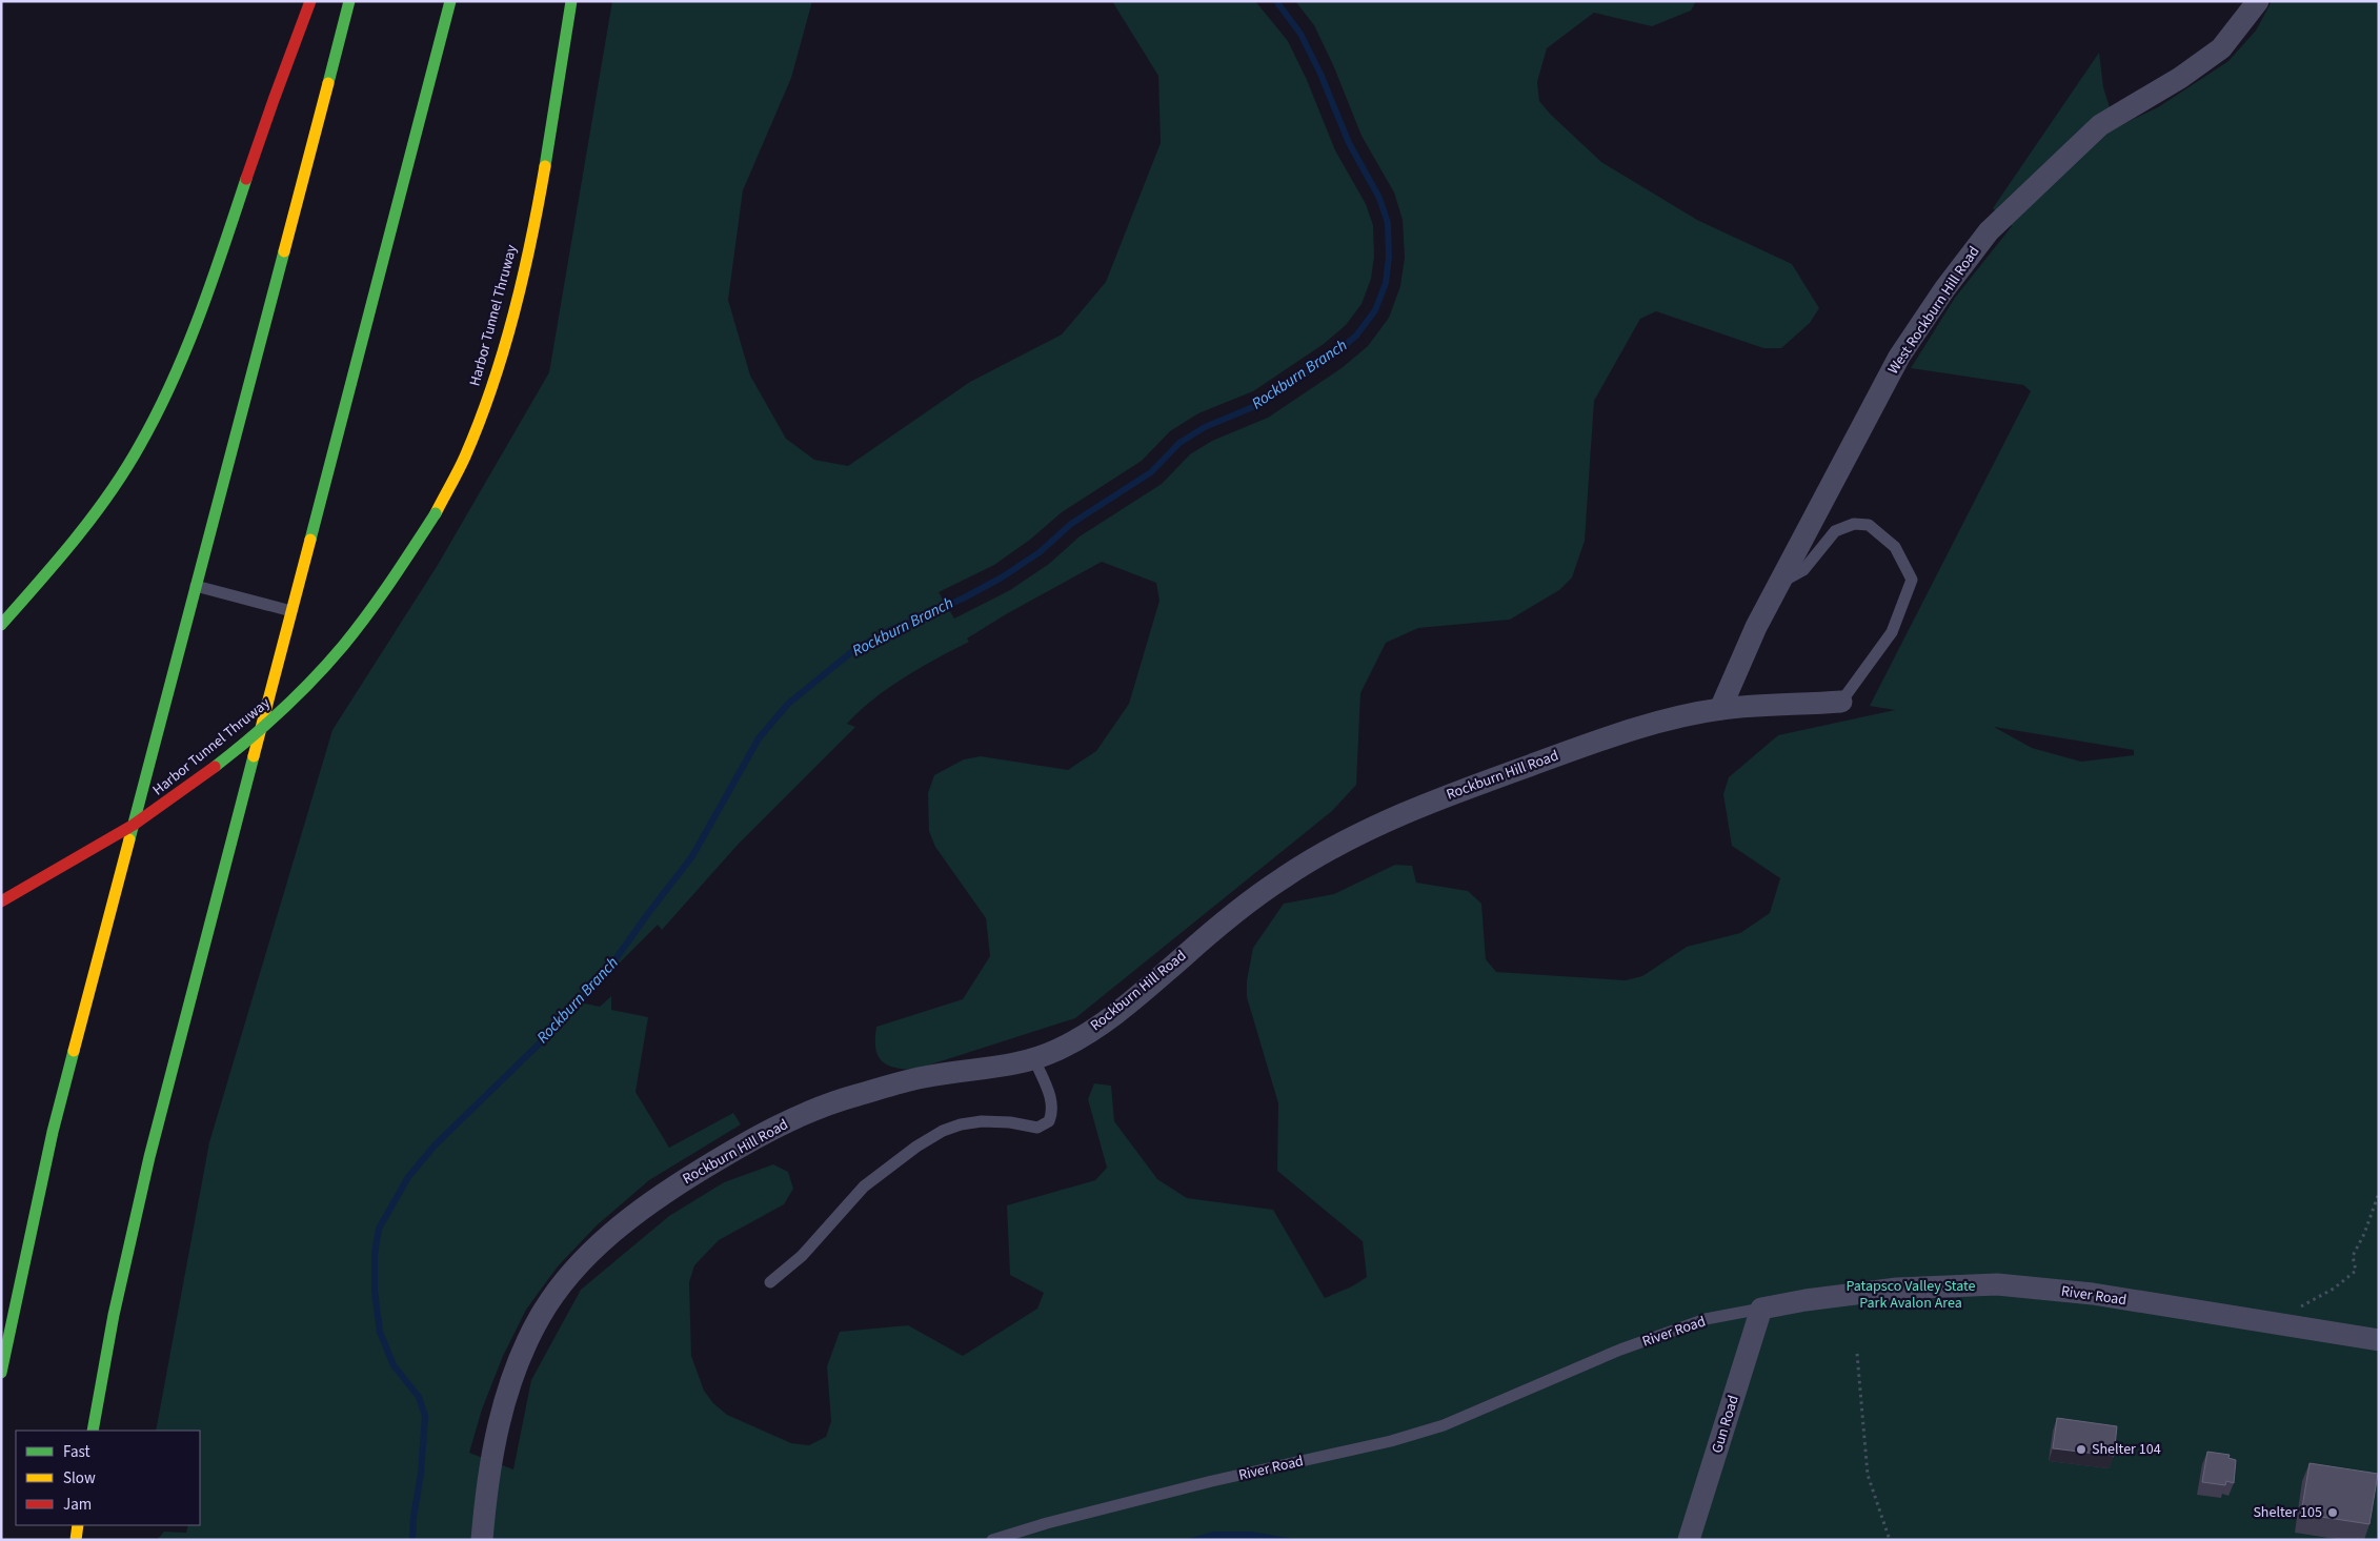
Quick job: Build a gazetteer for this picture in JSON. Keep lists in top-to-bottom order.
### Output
{
  "streets": {
    "highway": ["Harbor Tunnel Thruway"],
    "street": [
      "West Rockburn Hill Road",
      "Rockburn Hill Road",
      "River Road",
      "Gun Road"
    ]
  },
  "crossings": [
    ["West Rockburn Hill Road", "Rockburn Hill Road"],
    ["River Road", "Gun Road"]
  ],
  "water": ["Rockburn Branch"],
  "parks": ["Patapsco Valley State Park Avalon Area"],
  "places": ["Shelter 104", "Shelter 105"],
  "legend": ["Fast", "Slow", "Jam"]
}
